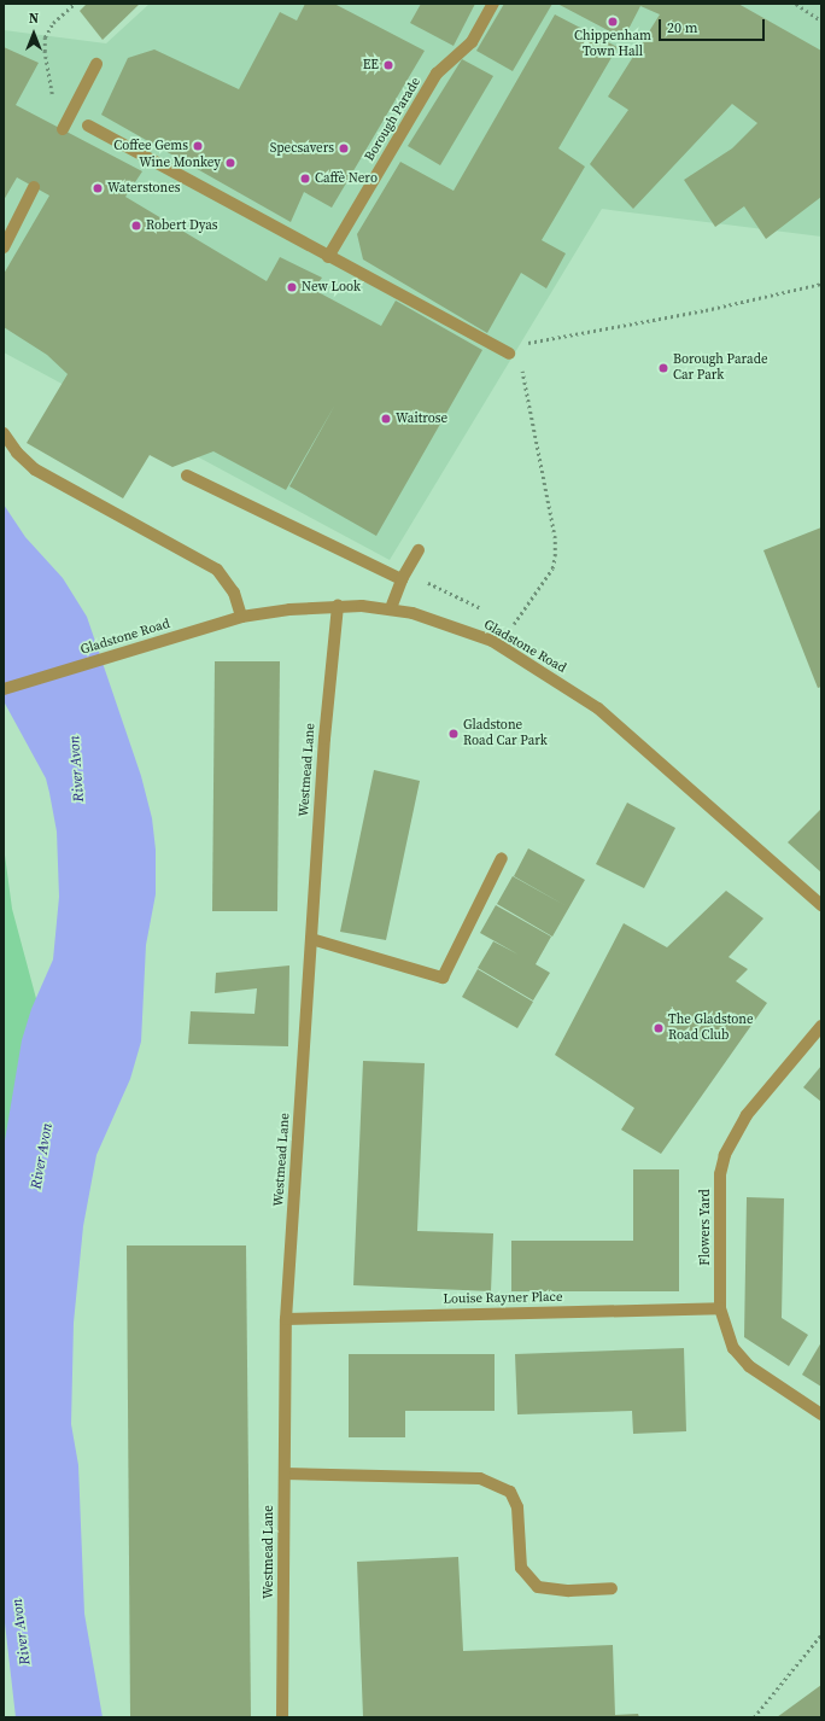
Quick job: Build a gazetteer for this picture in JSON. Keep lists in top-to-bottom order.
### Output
{
  "streets": {
    "street": [
      "Borough Parade",
      "Gladstone Road",
      "Westmead Lane",
      "Flowers Yard",
      "Louise Rayner Place"
    ]
  },
  "crossings": [
    ["Gladstone Road", "Westmead Lane"],
    ["Westmead Lane", "Louise Rayner Place"],
    ["Flowers Yard", "Louise Rayner Place"]
  ],
  "water": ["River Avon"],
  "places": [
    "Chippenham Town Hall",
    "EE",
    "Coffee Gems",
    "Specsavers",
    "Wine Monkey",
    "Caffè Nero",
    "Waterstones",
    "Robert Dyas",
    "New Look",
    "Borough Parade Car Park",
    "Waitrose",
    "Gladstone Road Car Park",
    "The Gladstone Road Club"
  ],
  "scale_bar": "20 m",
  "north": "top"
}
